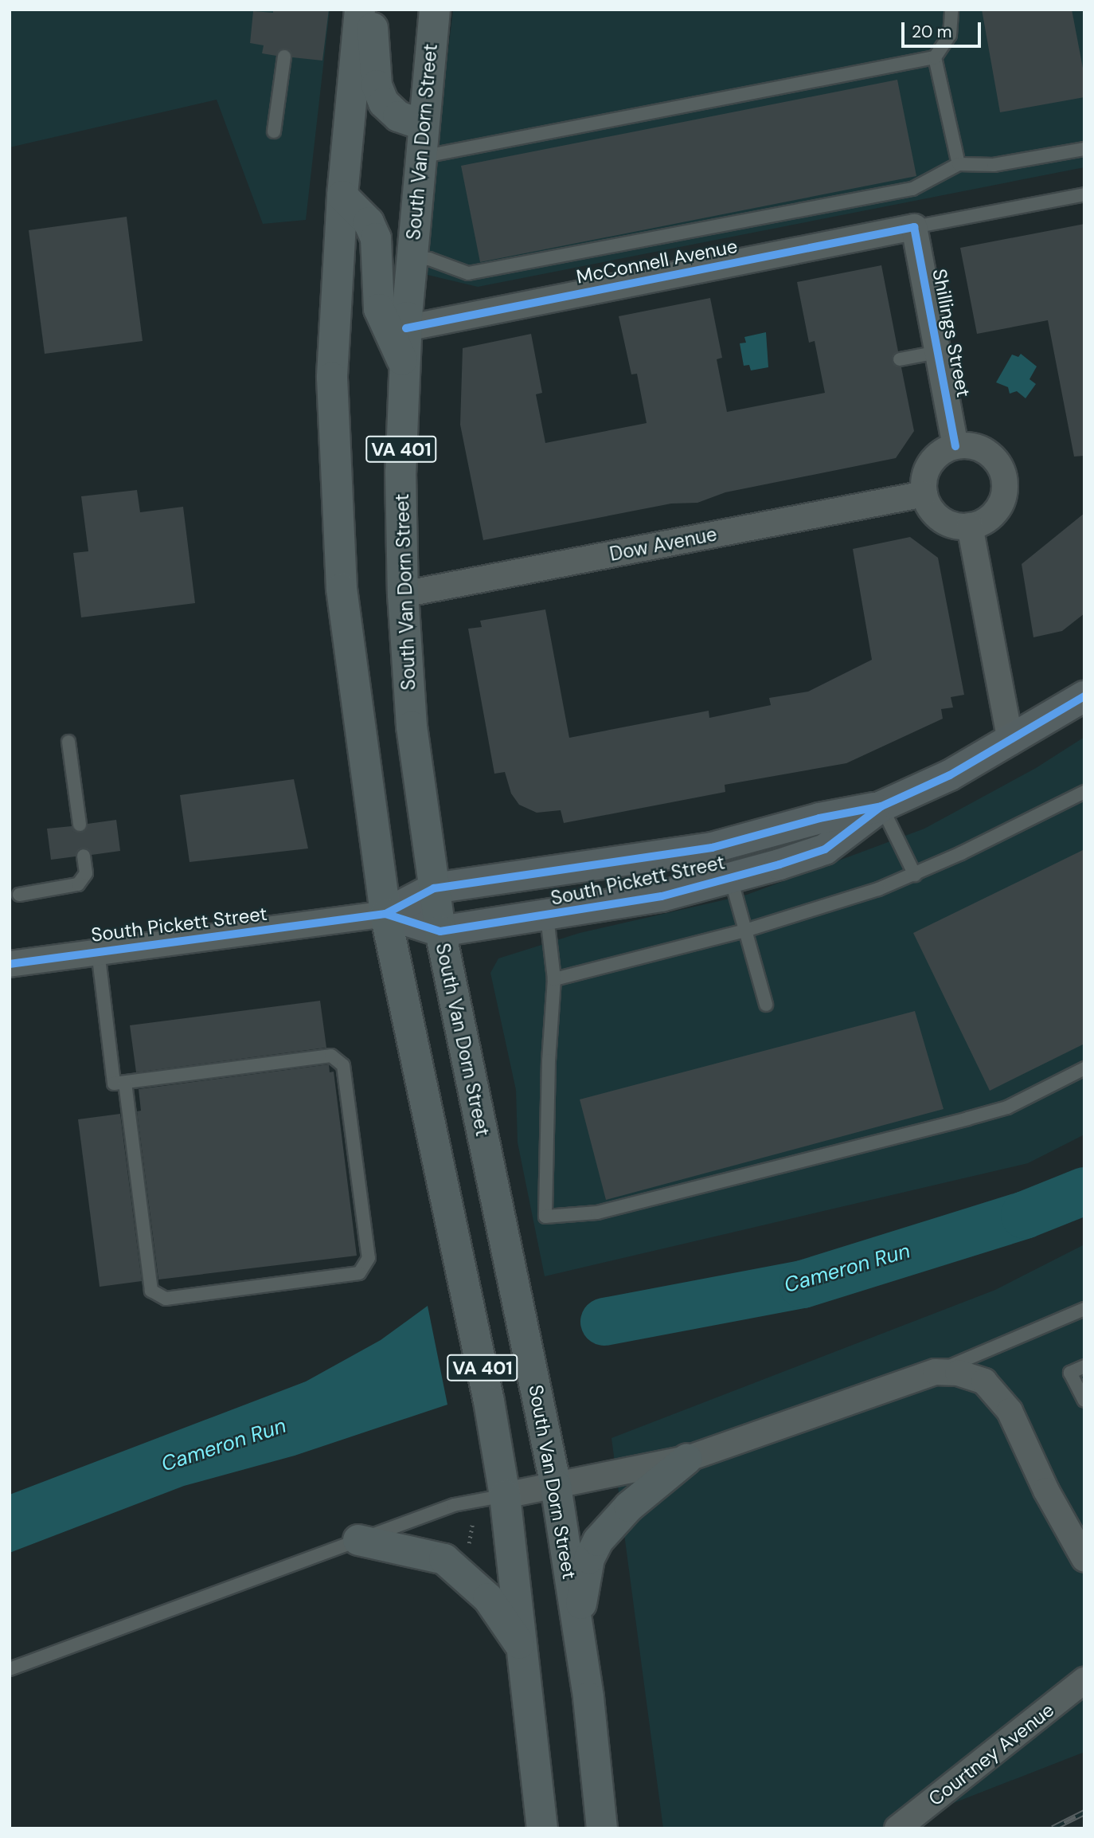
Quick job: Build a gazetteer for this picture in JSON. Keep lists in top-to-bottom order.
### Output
{
  "streets": {
    "main road": ["South Van Dorn Street", "VA 401", "South Pickett Street"],
    "street": [
      "McConnell Avenue",
      "Shillings Street",
      "Dow Avenue",
      "Courtney Avenue"
    ]
  },
  "crossings": [
    ["South Van Dorn Street", "McConnell Avenue"],
    ["South Van Dorn Street", "Dow Avenue"],
    ["South Van Dorn Street", "South Pickett Street"],
    ["McConnell Avenue", "Shillings Street"],
    ["Shillings Street", "Dow Avenue"],
    ["VA 401", "South Pickett Street"]
  ],
  "water": ["Cameron Run"],
  "scale_bar": "20 m"
}
